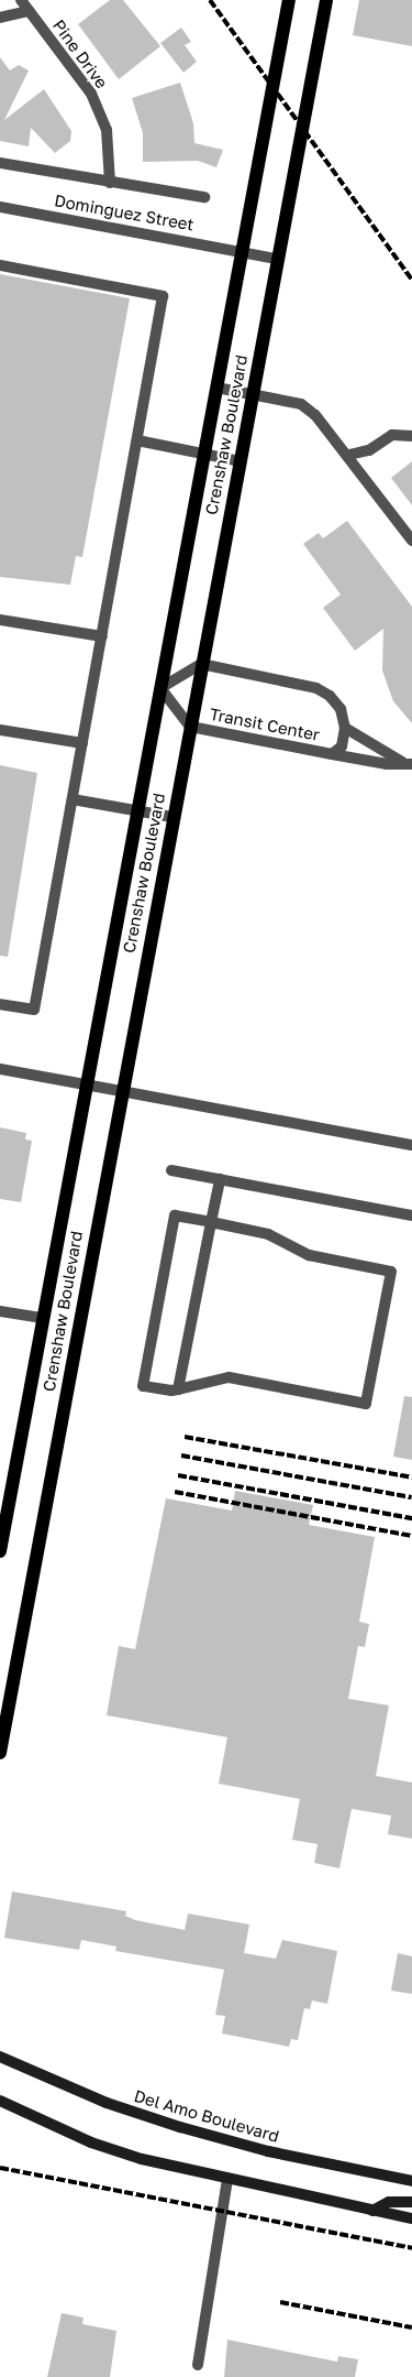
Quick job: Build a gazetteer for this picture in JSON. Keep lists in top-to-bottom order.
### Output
{
  "streets": {
    "main road": ["Crenshaw Boulevard", "Del Amo Boulevard"],
    "street": ["Pine Drive", "Dominguez Street", "Transit Center"]
  },
  "crossings": [
    ["Pine Drive", "Dominguez Street"],
    ["Dominguez Street", "Crenshaw Boulevard"],
    ["Crenshaw Boulevard", "Transit Center"]
  ]
}
